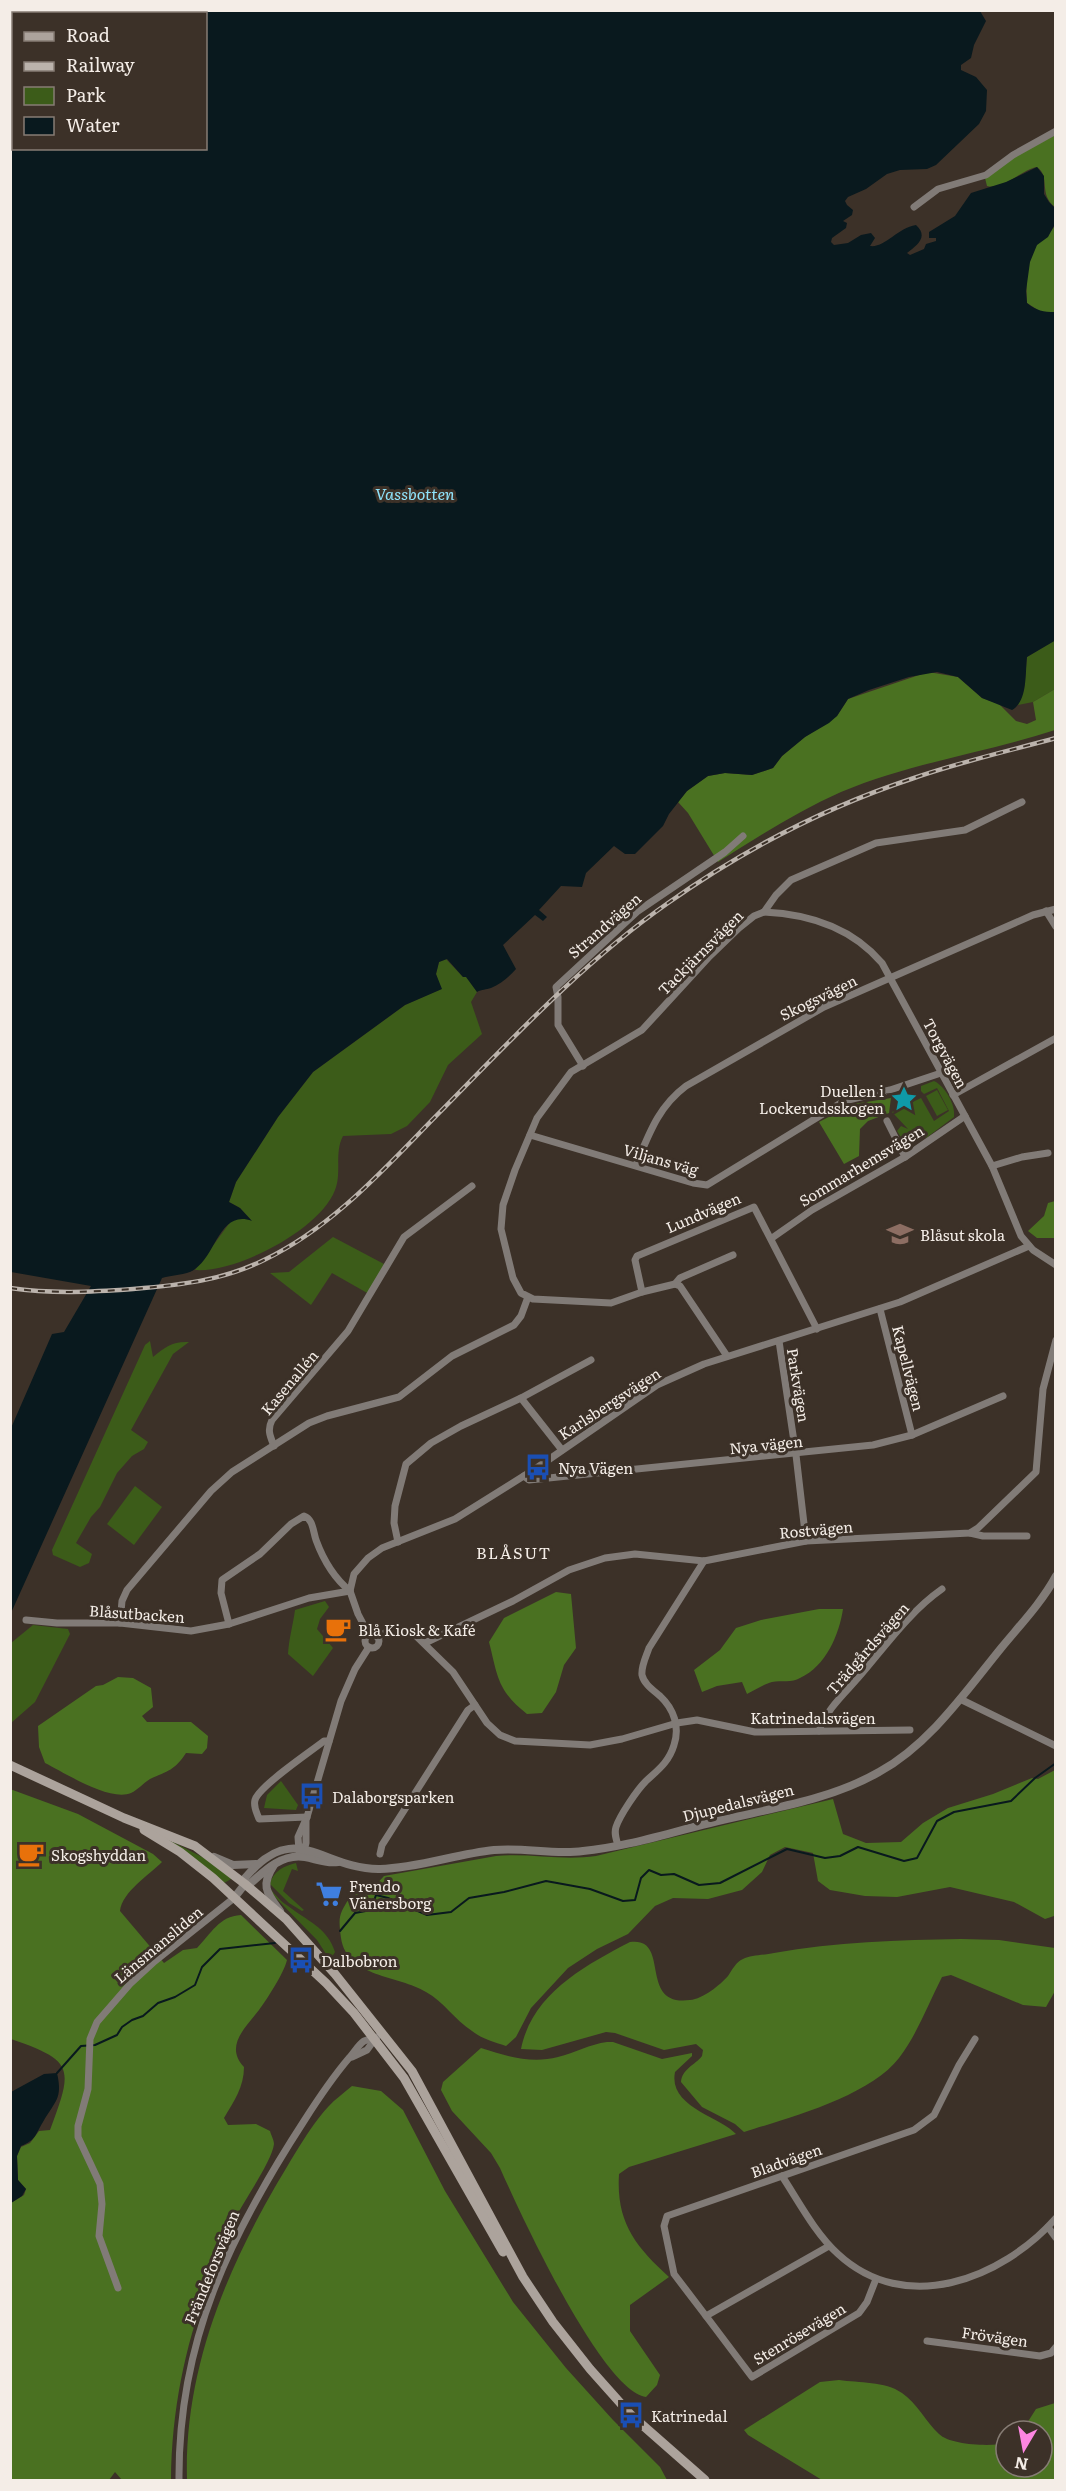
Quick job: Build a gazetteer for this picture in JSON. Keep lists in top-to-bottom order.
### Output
{
  "streets": {
    "street": [
      "Strandvägen",
      "Tackjärnsvägen",
      "Skogsvägen",
      "Torgvägen",
      "Viljans väg",
      "Sommarhemsvägen",
      "Lundvägen",
      "Kapellvägen",
      "Kasenallén",
      "Parkvägen",
      "Karlsbergsvägen",
      "Nya vägen",
      "Rostvägen",
      "Blåsutbacken",
      "Trädgårdsvägen",
      "Katrinedalsvägen",
      "Djupedalsvägen",
      "Länsmansliden",
      "Bladvägen",
      "Frändeforsvägen",
      "Stenrösevägen",
      "Frövägen"
    ]
  },
  "crossings": [
    ["Strandvägen", "Tackjärnsvägen"],
    ["Tackjärnsvägen", "Torgvägen"],
    ["Tackjärnsvägen", "Viljans väg"],
    ["Skogsvägen", "Torgvägen"],
    ["Skogsvägen", "Viljans väg"],
    ["Torgvägen", "Viljans väg"],
    ["Torgvägen", "Sommarhemsvägen"],
    ["Torgvägen", "Karlsbergsvägen"],
    ["Sommarhemsvägen", "Lundvägen"],
    ["Lundvägen", "Karlsbergsvägen"],
    ["Kapellvägen", "Karlsbergsvägen"],
    ["Kapellvägen", "Nya vägen"],
    ["Parkvägen", "Karlsbergsvägen"],
    ["Parkvägen", "Nya vägen"],
    ["Parkvägen", "Rostvägen"],
    ["Karlsbergsvägen", "Nya vägen"],
    ["Karlsbergsvägen", "Blåsutbacken"],
    ["Rostvägen", "Katrinedalsvägen"],
    ["Trädgårdsvägen", "Katrinedalsvägen"],
    ["Djupedalsvägen", "Länsmansliden"],
    ["Bladvägen", "Stenrösevägen"]
  ],
  "districts": ["BLÅSUT"],
  "water": ["Vassbotten"],
  "places": {
    "place": ["Duellen i Lockerudsskogen"],
    "school or university": ["Blåsut skola"],
    "bus stop": [
      "Nya Vägen",
      "Dalaborgsparken",
      "Dalbobron",
      "Katrinedal"
    ],
    "cafe": ["Blå Kiosk & Kafé", "Skogshyddan"],
    "supermarket": ["Frendo Vänersborg"]
  },
  "legend": [
    "Road",
    "Railway",
    "Park",
    "Water"
  ],
  "north": "bottom"
}
